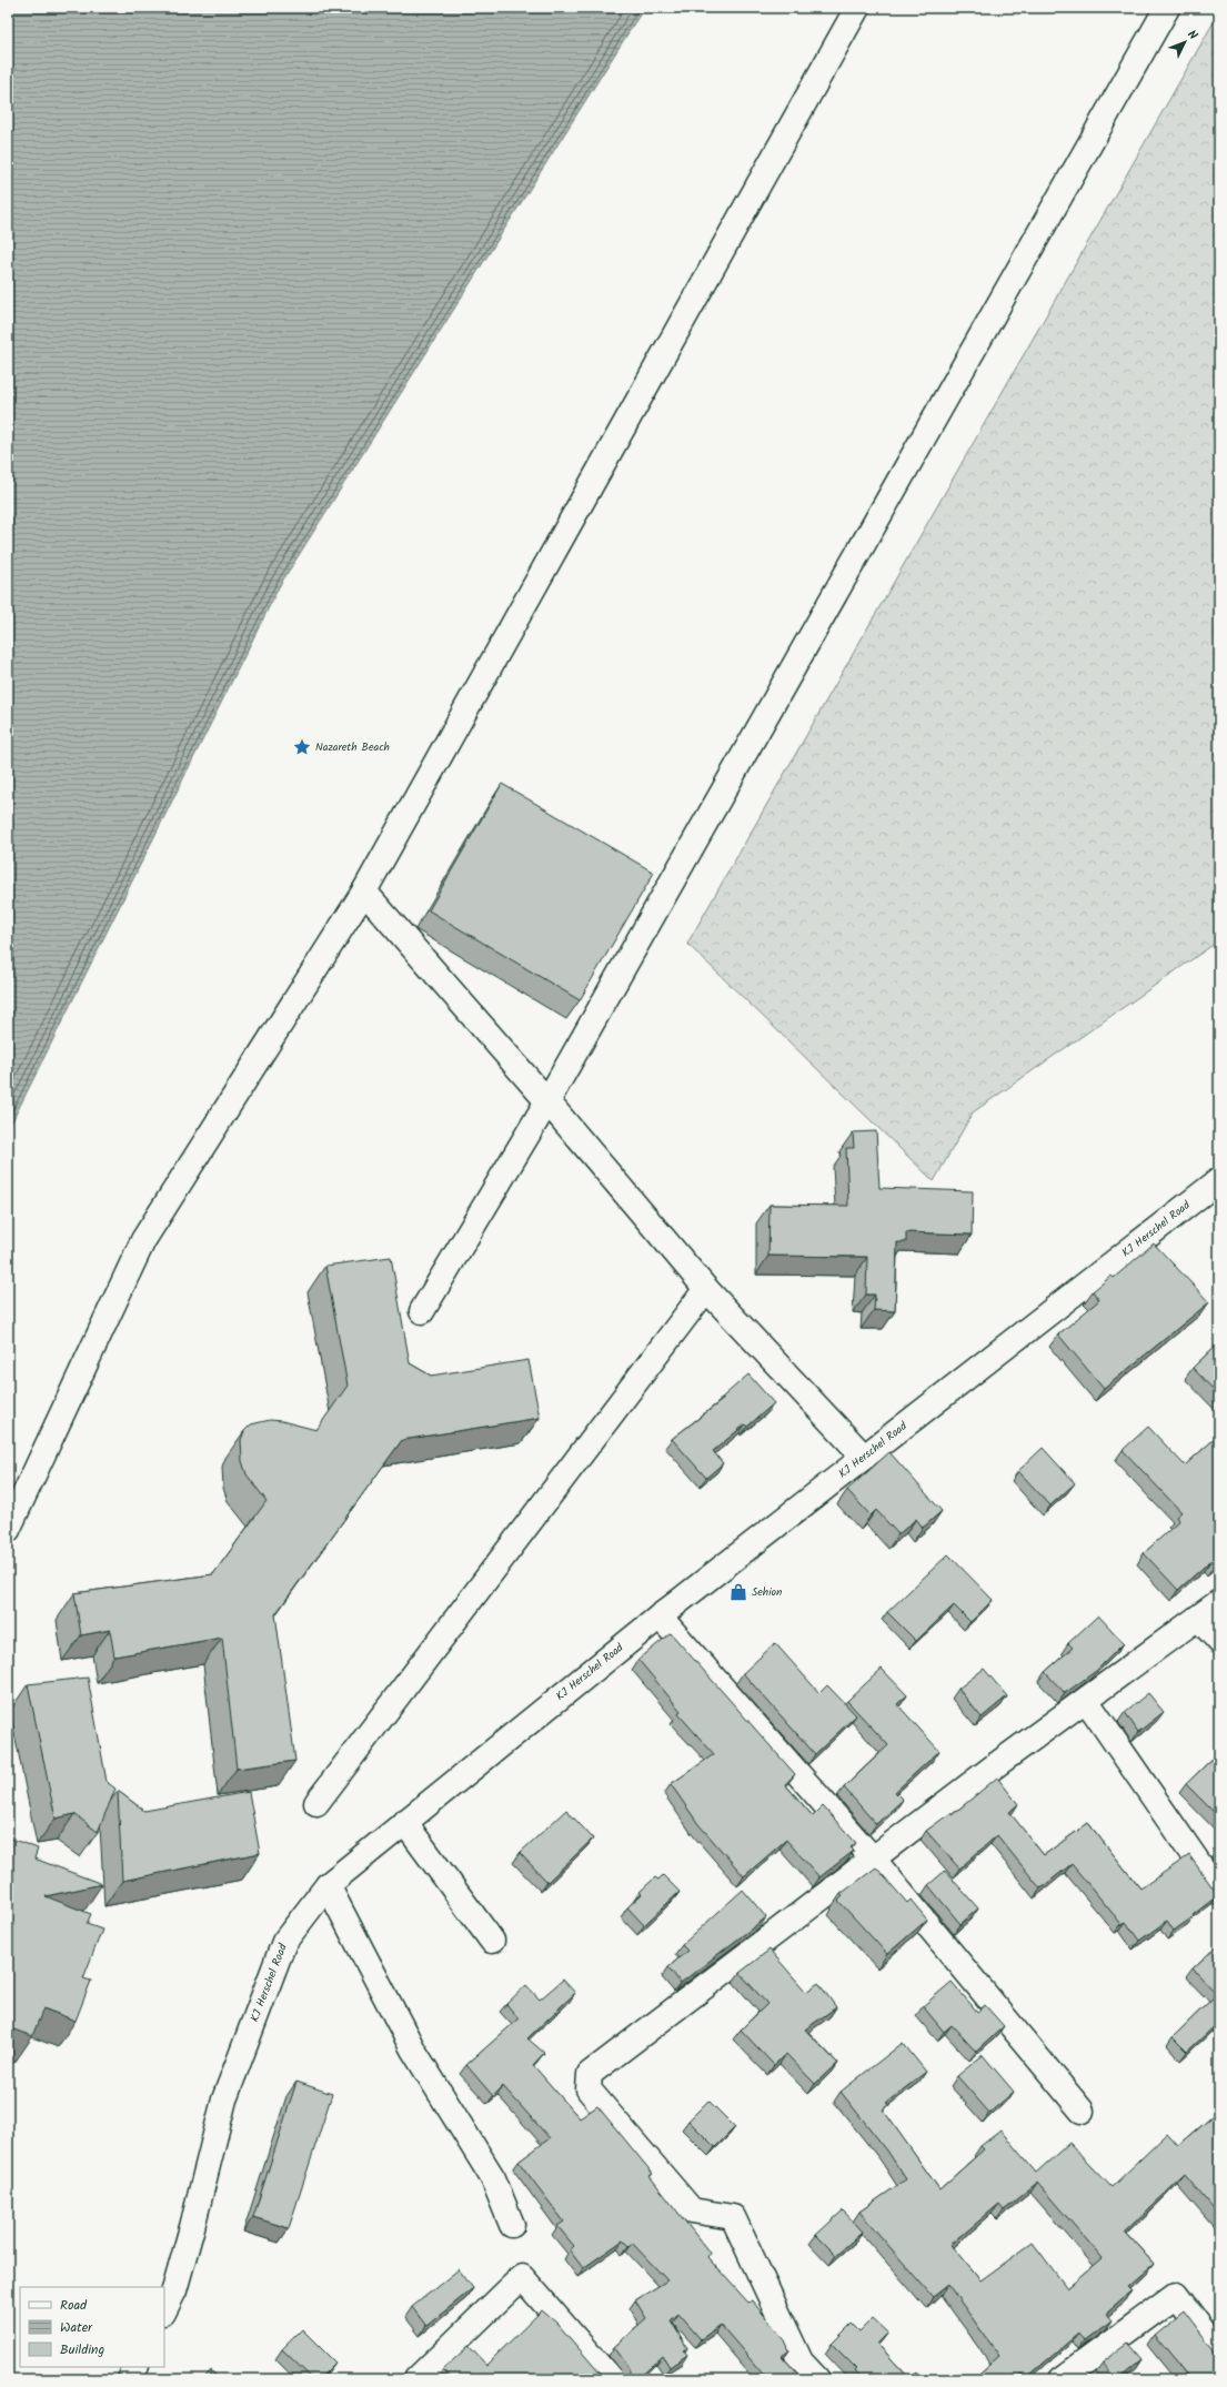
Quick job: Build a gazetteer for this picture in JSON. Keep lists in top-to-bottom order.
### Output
{
  "streets": {
    "street": ["KJ Herschel Road"]
  },
  "places": {
    "place": ["Nazareth Beach"],
    "shop": ["Sehion"]
  },
  "legend": ["Road", "Water", "Building"],
  "north": "top right"
}
